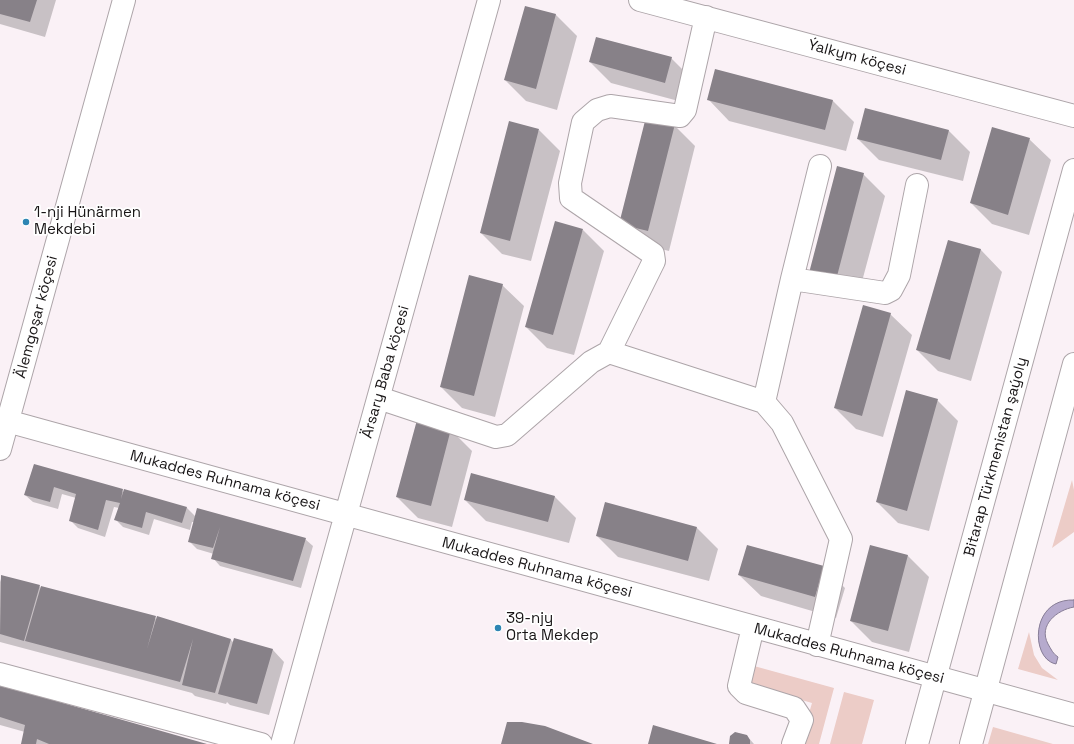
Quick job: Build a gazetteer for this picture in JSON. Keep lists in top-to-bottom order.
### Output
{
  "streets": {
    "street": [
      "Ýalkym köçesi",
      "Älemgoşar köçesi",
      "Ärsary Baba köçesi",
      "Bitarap Türkmenistan şaýoly",
      "Mukaddes Ruhnama köçesi"
    ]
  },
  "crossings": [
    ["Älemgoşar köçesi", "Mukaddes Ruhnama köçesi"],
    ["Ärsary Baba köçesi", "Mukaddes Ruhnama köçesi"],
    ["Bitarap Türkmenistan şaýoly", "Mukaddes Ruhnama köçesi"]
  ],
  "places": ["1-nji Hünärmen Mekdebi", "39-njy Orta Mekdep"]
}
